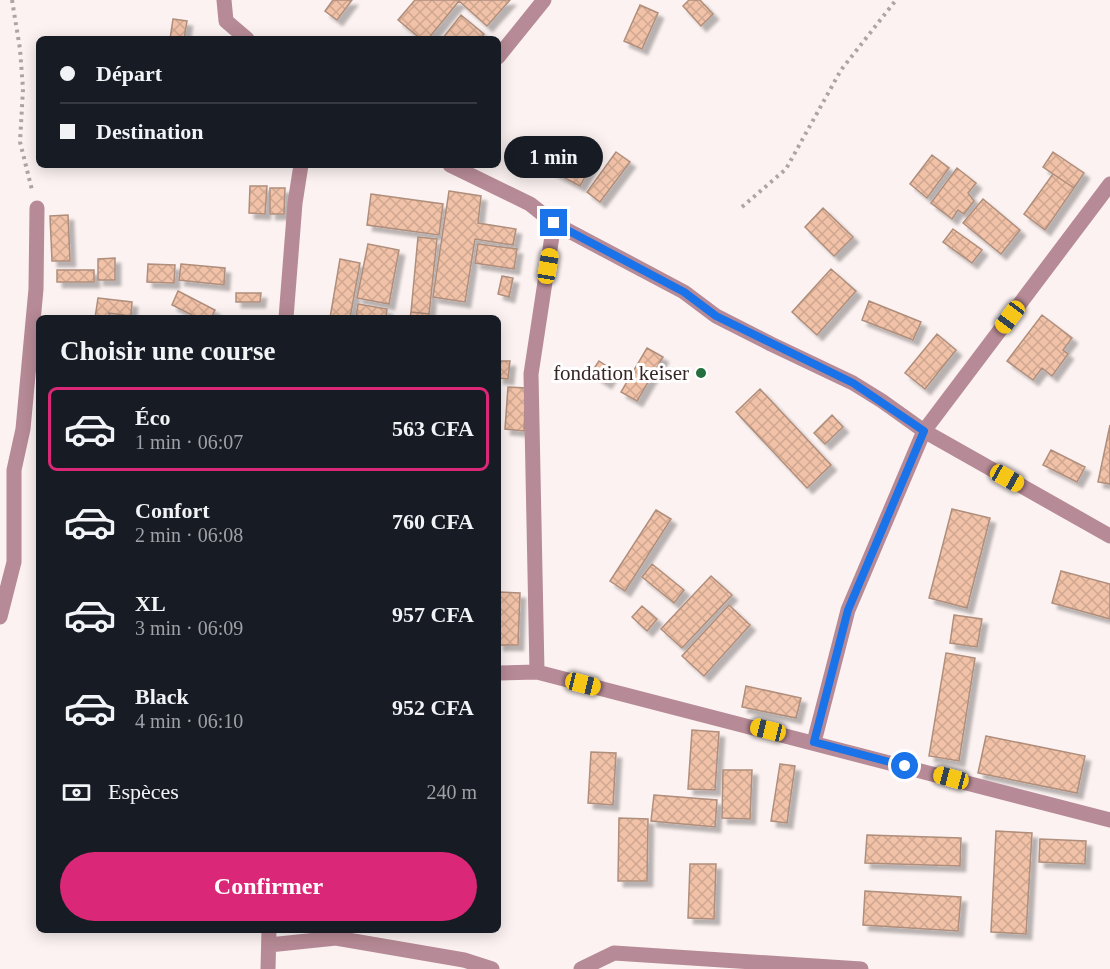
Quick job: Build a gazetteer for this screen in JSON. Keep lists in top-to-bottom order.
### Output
{
  "places": ["fondation keiser"],
  "page": {
    "banner": ["Départ", "Destination"],
    "bubble": "1 min",
    "heading": "Choisir une course",
    "list": [
      {
        "name": "Éco",
        "note": "1 min · 06:07",
        "value": "563 CFA"
      },
      {
        "name": "Confort",
        "note": "2 min · 06:08",
        "value": "760 CFA"
      },
      {
        "name": "XL",
        "note": "3 min · 06:09",
        "value": "957 CFA"
      },
      {
        "name": "Black",
        "note": "4 min · 06:10",
        "value": "952 CFA"
      }
    ],
    "pay": ["Espèces", "240 m"],
    "buttons": "Confirmer"
  }
}
